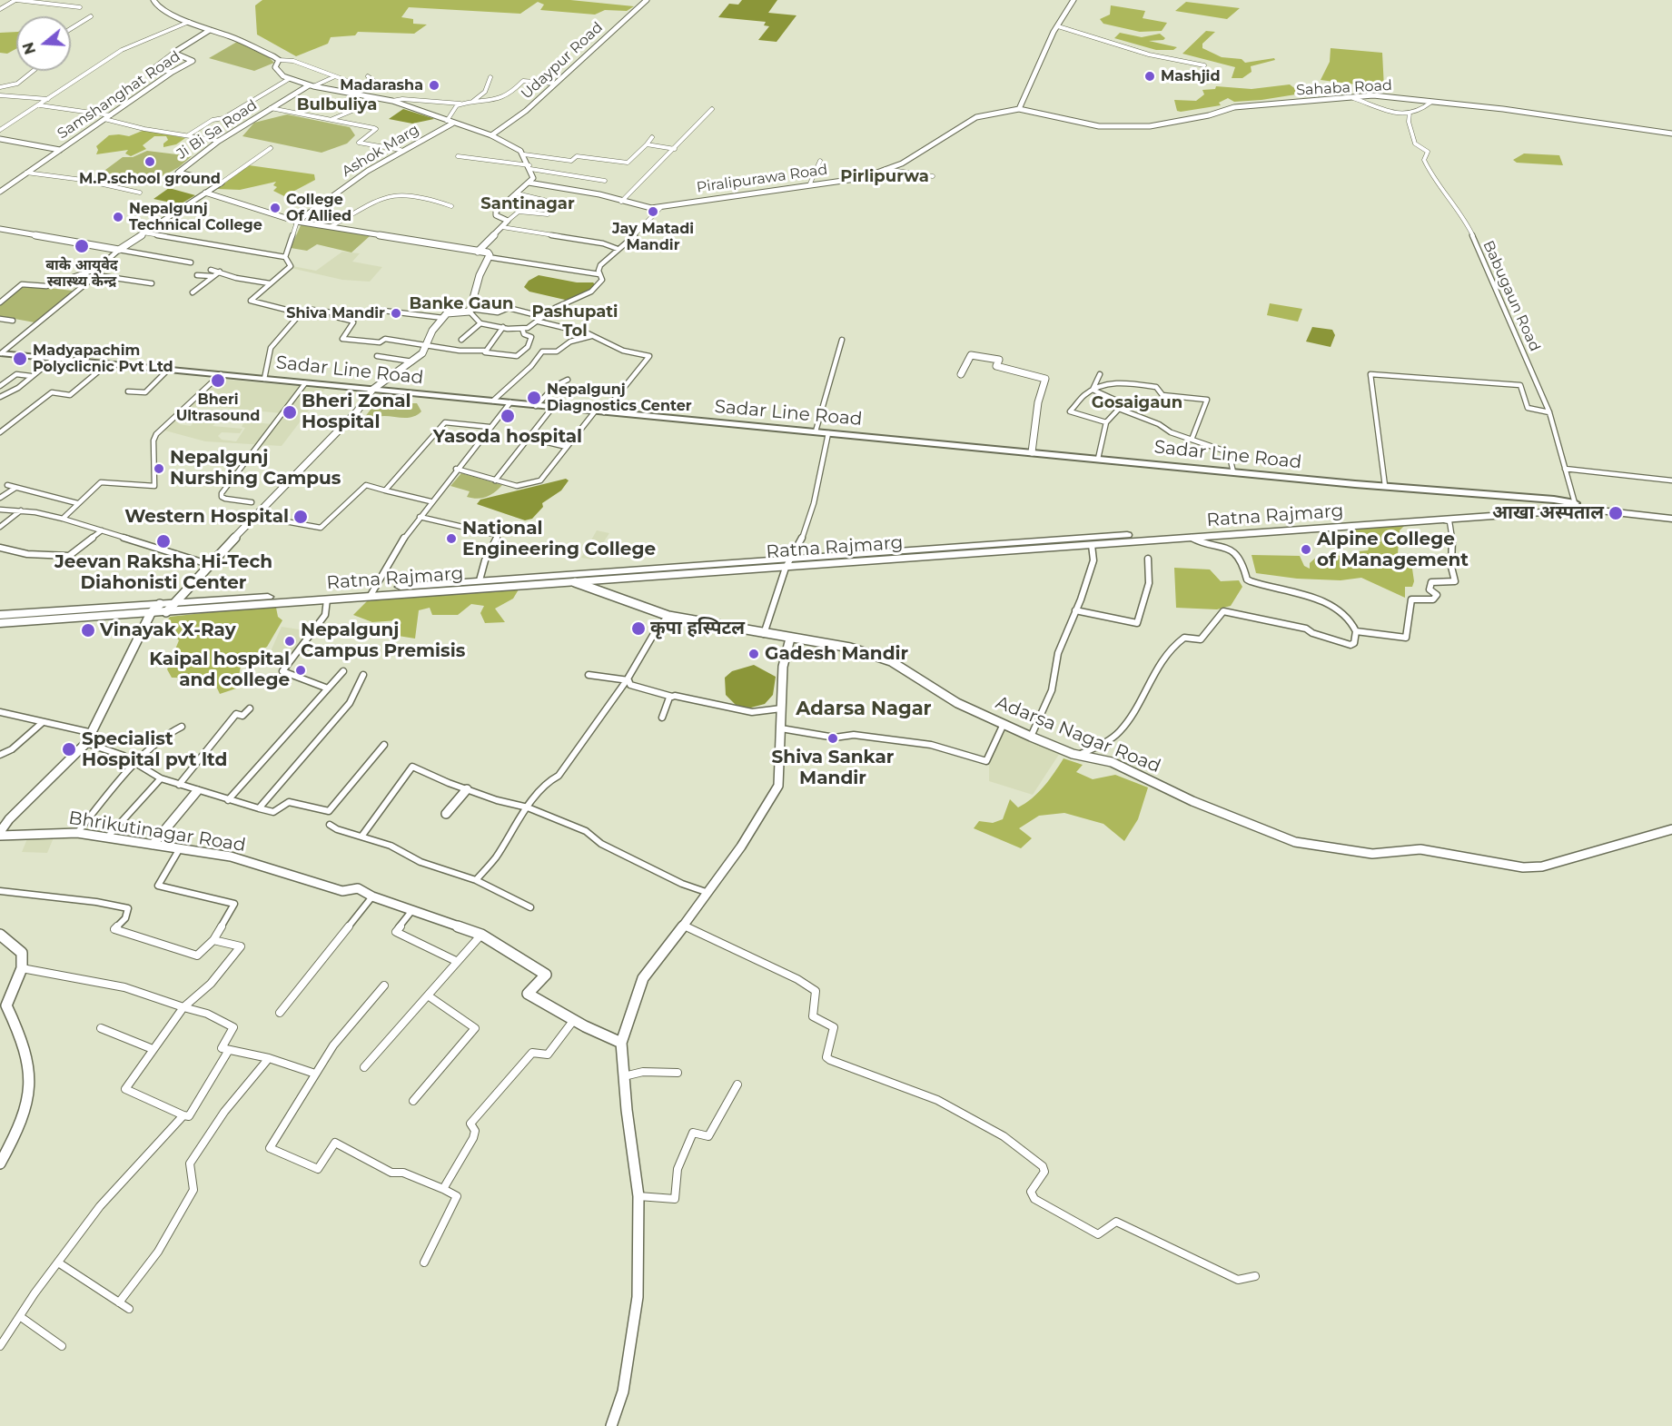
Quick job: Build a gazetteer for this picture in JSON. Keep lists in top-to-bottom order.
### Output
{
  "streets": {
    "highway": ["Ratna Rajmarg"],
    "main road": ["Sadar Line Road"],
    "street": [
      "Udaypur Road",
      "Sahaba Road",
      "Samshanghat Road",
      "Ji Bi Sa Road",
      "Ashok Marg",
      "Piralipurawa Road",
      "Babugaun Road",
      "Adarsa Nagar Road",
      "Bhrikutinagar Road"
    ]
  },
  "crossings": [
    ["Sahaba Road", "Piralipurawa Road"],
    ["Babugaun Road", "Sadar Line Road"],
    ["Babugaun Road", "Ratna Rajmarg"],
    ["Sadar Line Road", "Ratna Rajmarg"],
    ["Ratna Rajmarg", "Adarsa Nagar Road"]
  ],
  "districts": [
    "Bulbuliya",
    "Pirlipurwa",
    "Santinagar",
    "Banke Gaun",
    "Pashupati Tol",
    "Gosaigaun",
    "Adarsa Nagar"
  ],
  "places": [
    "Mashjid",
    "Madarasha",
    "M.P.school ground",
    "College Of Allied",
    "Jay Matadi Mandir",
    "Nepalgunj Technical College",
    "बाके आयुवेद स्वास्थ्य केन्द्र",
    "Shiva Mandir",
    "Madyapachim Polyclicnic Pvt Ltd",
    "Bheri Ultrasound",
    "Nepalgunj Diagnostics Center",
    "Bheri Zonal Hospital",
    "Yasoda hospital",
    "Nepalgunj Nurshing Campus",
    "आखा अस्पताल",
    "Western Hospital",
    "National Engineering College",
    "Jeevan Raksha Hi-Tech Diahonisti Center",
    "Alpine College of Management",
    "कृपा हस्पिटल",
    "Vinayak X-Ray",
    "Nepalgunj Campus Premisis",
    "Gadesh Mandir",
    "Kaipal hospital and college",
    "Shiva Sankar Mandir",
    "Specialist Hospital pvt ltd"
  ],
  "north": "left"
}
